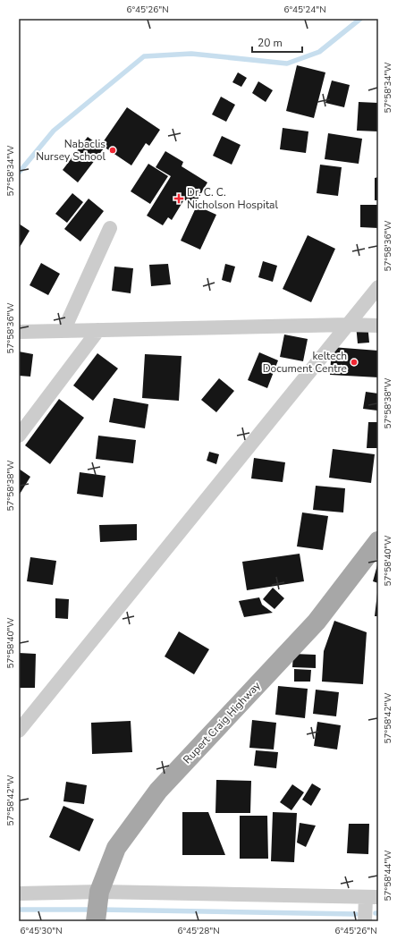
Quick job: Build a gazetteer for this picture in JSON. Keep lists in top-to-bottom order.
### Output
{
  "streets": {
    "main road": ["Rupert Craig Highway"]
  },
  "places": {
    "other": ["Nabaclis Nursey School", "keltech Document Centre"],
    "health": ["Dr. C. C. Nicholson Hospital"]
  },
  "scale_bar": "20 m",
  "coordinates": [
    "6°45'26\"N",
    "6°45'24\"N",
    "57°58'34\"W",
    "57°58'36\"W",
    "57°58'38\"W",
    "57°58'40\"W",
    "57°58'42\"W",
    "57°58'44\"W",
    "6°45'30\"N",
    "6°45'28\"N"
  ]
}
